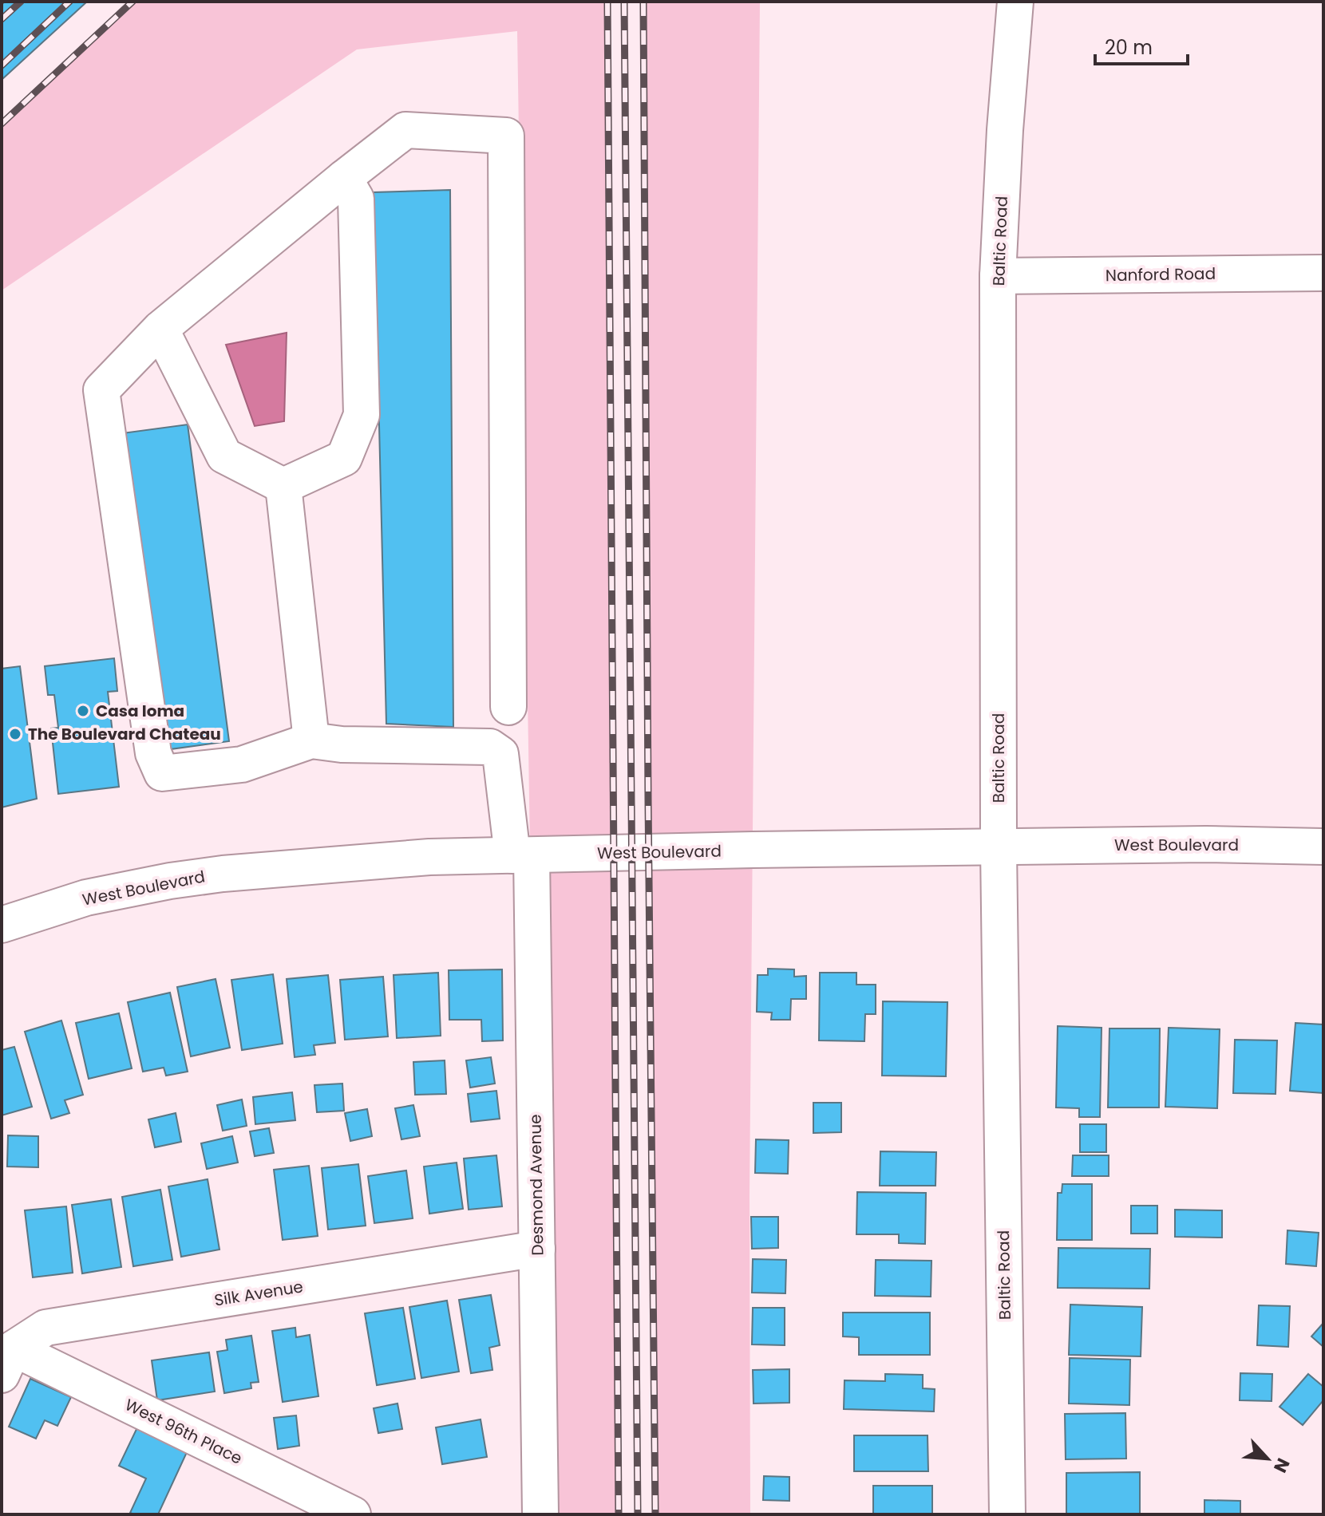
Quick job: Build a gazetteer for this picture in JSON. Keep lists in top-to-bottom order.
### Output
{
  "streets": {
    "street": [
      "Baltic Road",
      "Nanford Road",
      "West Boulevard",
      "Desmond Avenue",
      "Silk Avenue",
      "West 96th Place"
    ]
  },
  "crossings": [
    ["Baltic Road", "Nanford Road"],
    ["Baltic Road", "West Boulevard"],
    ["West Boulevard", "Desmond Avenue"],
    ["Desmond Avenue", "Silk Avenue"],
    ["Silk Avenue", "West 96th Place"]
  ],
  "places": ["Casa Ioma", "The Boulevard Chateau"],
  "scale_bar": "20 m",
  "north": "bottom right"
}
